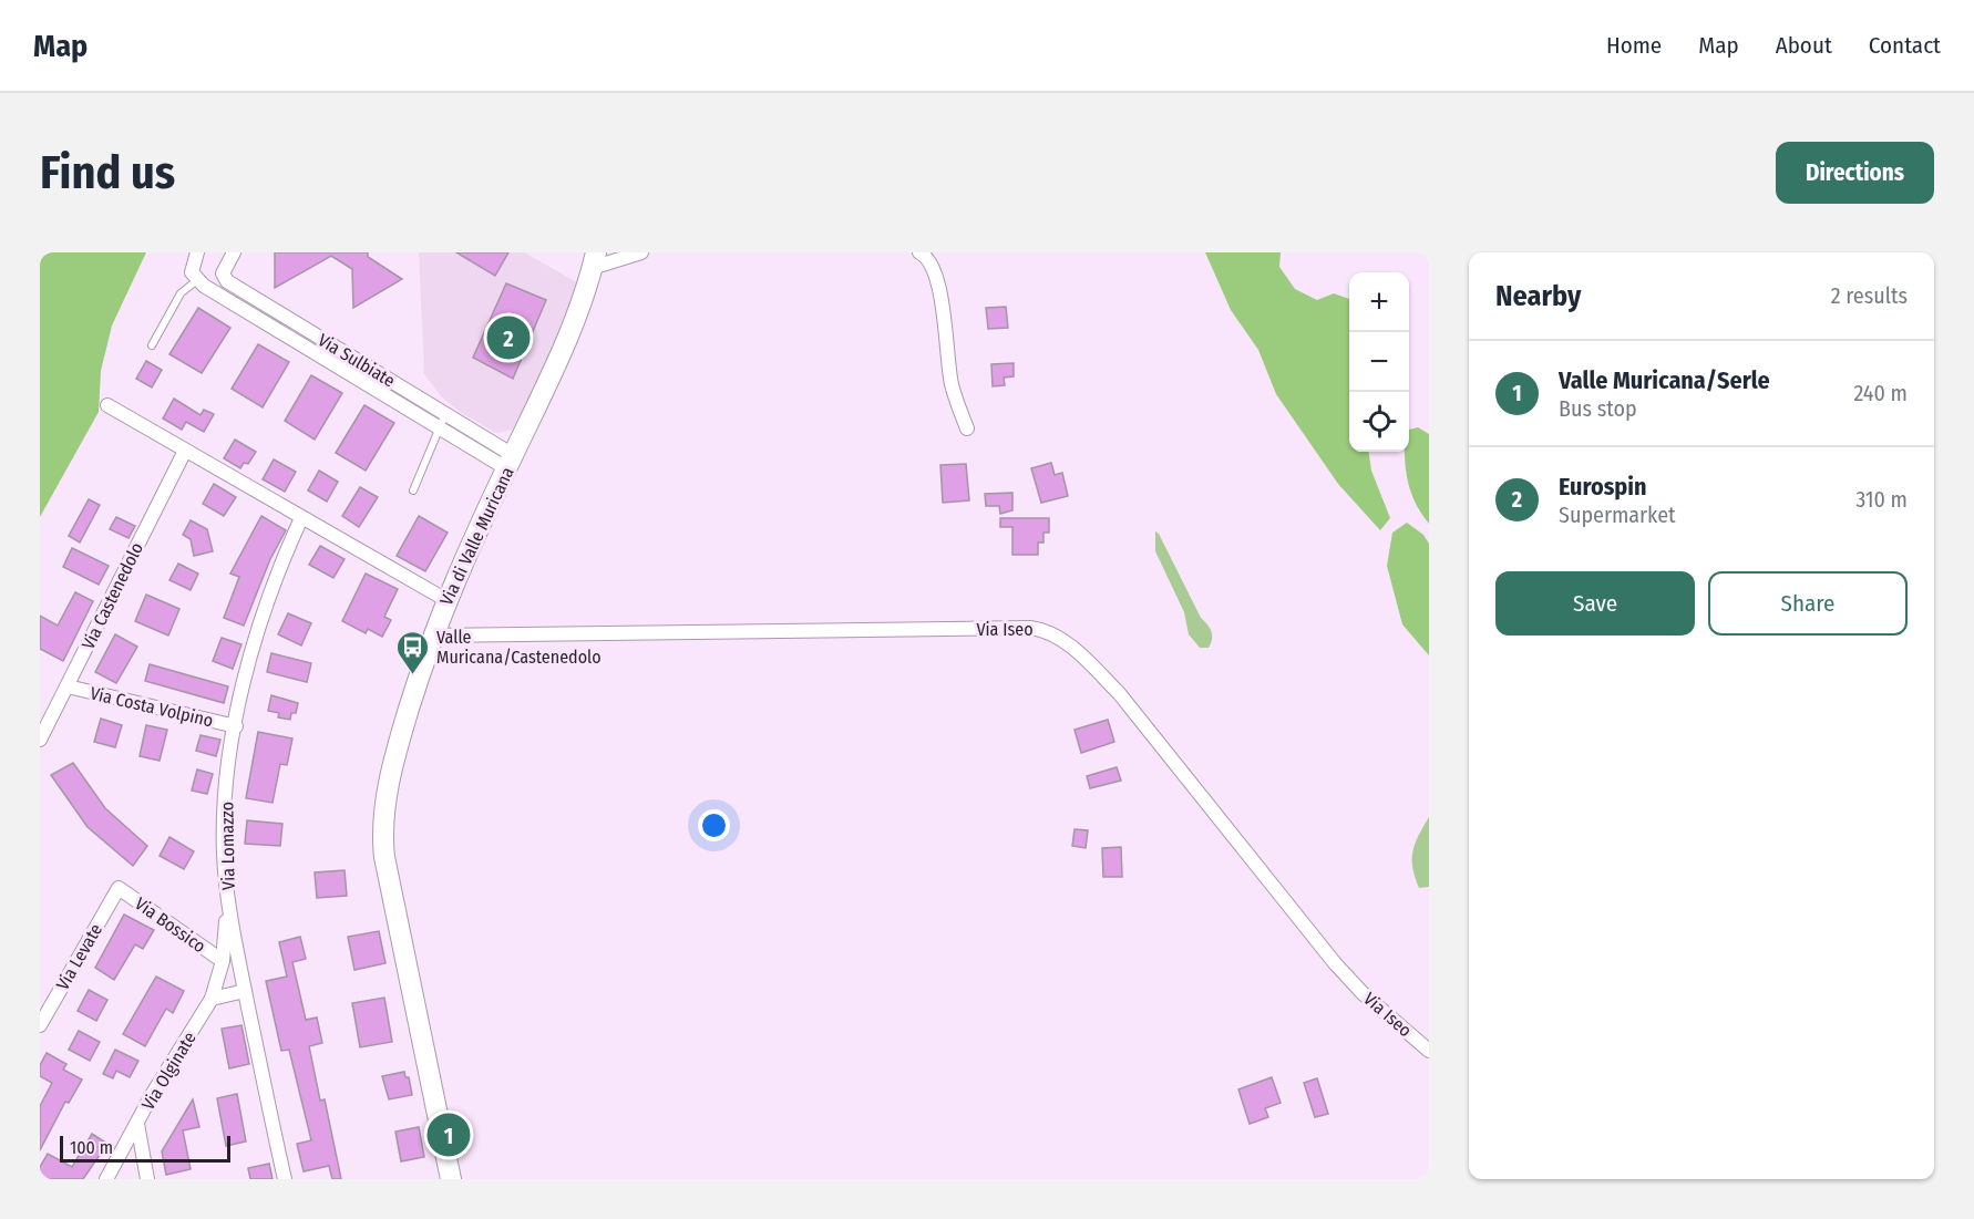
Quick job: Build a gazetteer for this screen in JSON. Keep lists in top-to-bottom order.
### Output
{
  "streets": {
    "street": [
      "Via Sulbiate",
      "Via di Valle Muricana",
      "Via Castenedolo",
      "Via Iseo",
      "Via Costa Volpino",
      "Via Lomazzo",
      "Via Bossico",
      "Via Levate",
      "Via Olginate"
    ]
  },
  "crossings": [
    ["Via Sulbiate", "Via di Valle Muricana"],
    ["Via di Valle Muricana", "Via Iseo"],
    ["Via Castenedolo", "Via Costa Volpino"],
    ["Via Costa Volpino", "Via Lomazzo"],
    ["Via Lomazzo", "Via Olginate"],
    ["Via Bossico", "Via Levate"],
    ["Via Bossico", "Via Olginate"]
  ],
  "places": {
    "bus stop": ["Valle Muricana/Castenedolo"]
  },
  "scale_bar": "100 m",
  "page": {
    "header": "Map",
    "nav": [
      "Home",
      "Map",
      "About",
      "Contact"
    ],
    "buttons": [
      "Directions",
      ["Save", "Share"]
    ],
    "title": "Find us",
    "heading": ["Nearby", "2 results"],
    "map_buttons": ["+", "−"],
    "pins": ["2", "1"],
    "list": [
      {
        "mark": "1",
        "name": "Valle Muricana/Serle",
        "note": "Bus stop",
        "value": "240 m"
      },
      {
        "mark": "2",
        "name": "Eurospin",
        "note": "Supermarket",
        "value": "310 m"
      }
    ],
    "scale": "100 m"
  }
}
